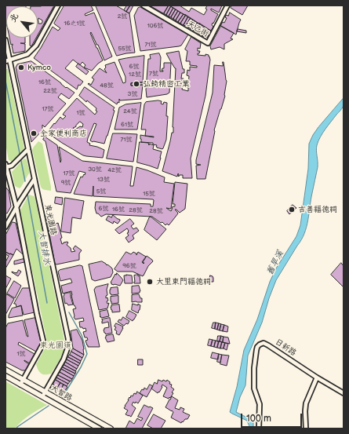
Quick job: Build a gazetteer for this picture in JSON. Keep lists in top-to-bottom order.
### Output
{
  "streets": {
    "street": [
      "天乙街",
      "東光園路",
      "日新路",
      "大智路"
    ]
  },
  "crossings": [
    ["東光園路", "大智路"]
  ],
  "water": ["大智排水", "舊旱溪"],
  "parks": ["東光園道"],
  "places": [
    "Kymco",
    "弘錡精密工業",
    "全家便利商店",
    "吉善福德祠",
    "大里東門福德祠"
  ],
  "house_numbers": [
    "2號",
    "16之1號",
    "106號",
    "71號",
    "55號",
    "6號",
    "7號",
    "12號",
    "16號",
    "48號",
    "22號",
    "3號",
    "17號",
    "24號",
    "1號",
    "61號",
    "71號",
    "30號",
    "42號",
    "17號",
    "13號",
    "9號",
    "5號",
    "15號",
    "6號",
    "16號",
    "28號",
    "28號",
    "96號",
    "1號"
  ],
  "scale_bar": "100 m",
  "north": "top left"
}
